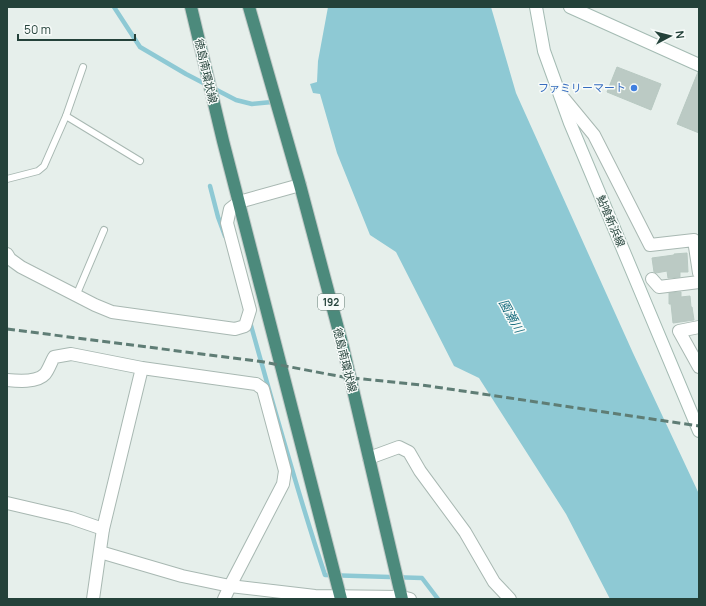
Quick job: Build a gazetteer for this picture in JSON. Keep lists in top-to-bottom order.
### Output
{
  "streets": {
    "highway": ["徳島南環状線", "192"],
    "street": ["鮎喰新浜線"]
  },
  "water": ["園瀬川"],
  "places": ["ファミリーマート"],
  "scale_bar": "50 m",
  "north": "right"
}
